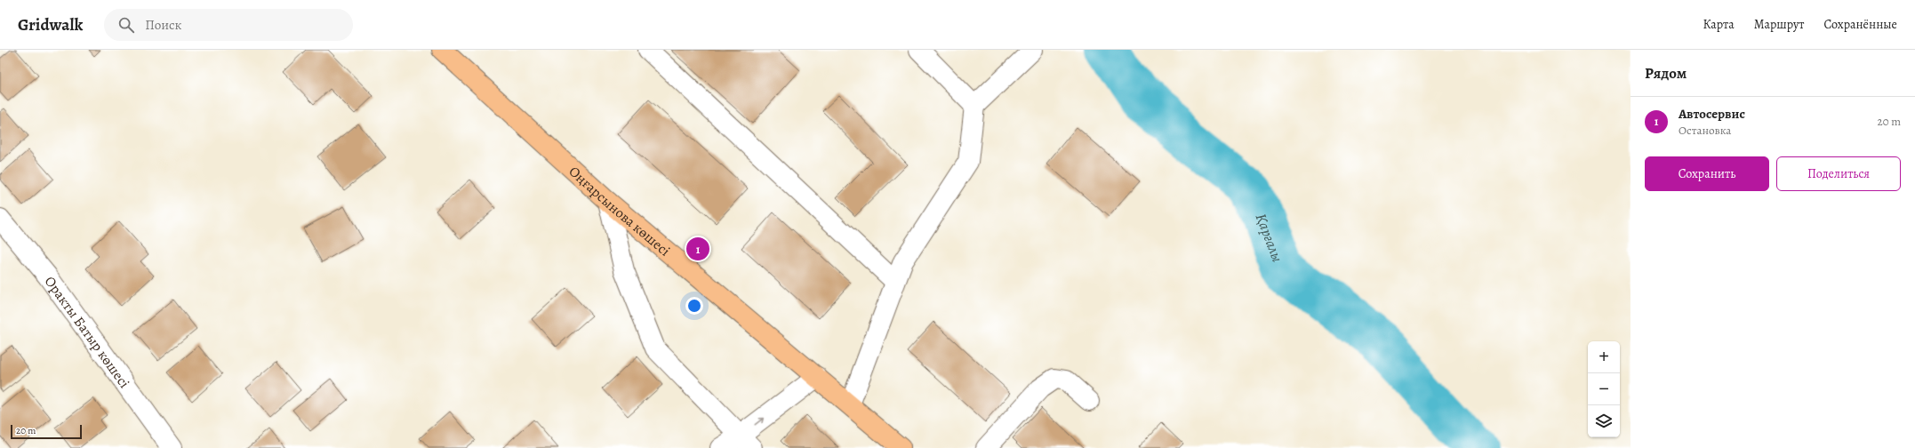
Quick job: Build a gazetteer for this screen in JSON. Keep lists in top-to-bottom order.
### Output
{
  "streets": {
    "main road": ["Оңғарсынова көшесі"],
    "street": ["Оракты Батыр көшесі"]
  },
  "water": ["Қарғалы"],
  "scale_bar": "20 m",
  "page": {
    "header": "Gridwalk",
    "search": "Поиск",
    "nav": ["Карта", "Маршрут", "Сохранённые"],
    "heading": "Рядом",
    "list": [
      {
        "mark": "1",
        "name": "Автосервис",
        "note": "Остановка",
        "value": "20 m"
      }
    ],
    "buttons": ["Сохранить", "Поделиться"],
    "pins": "1",
    "map_buttons": ["+", "−"],
    "scale": "20 m"
  }
}
